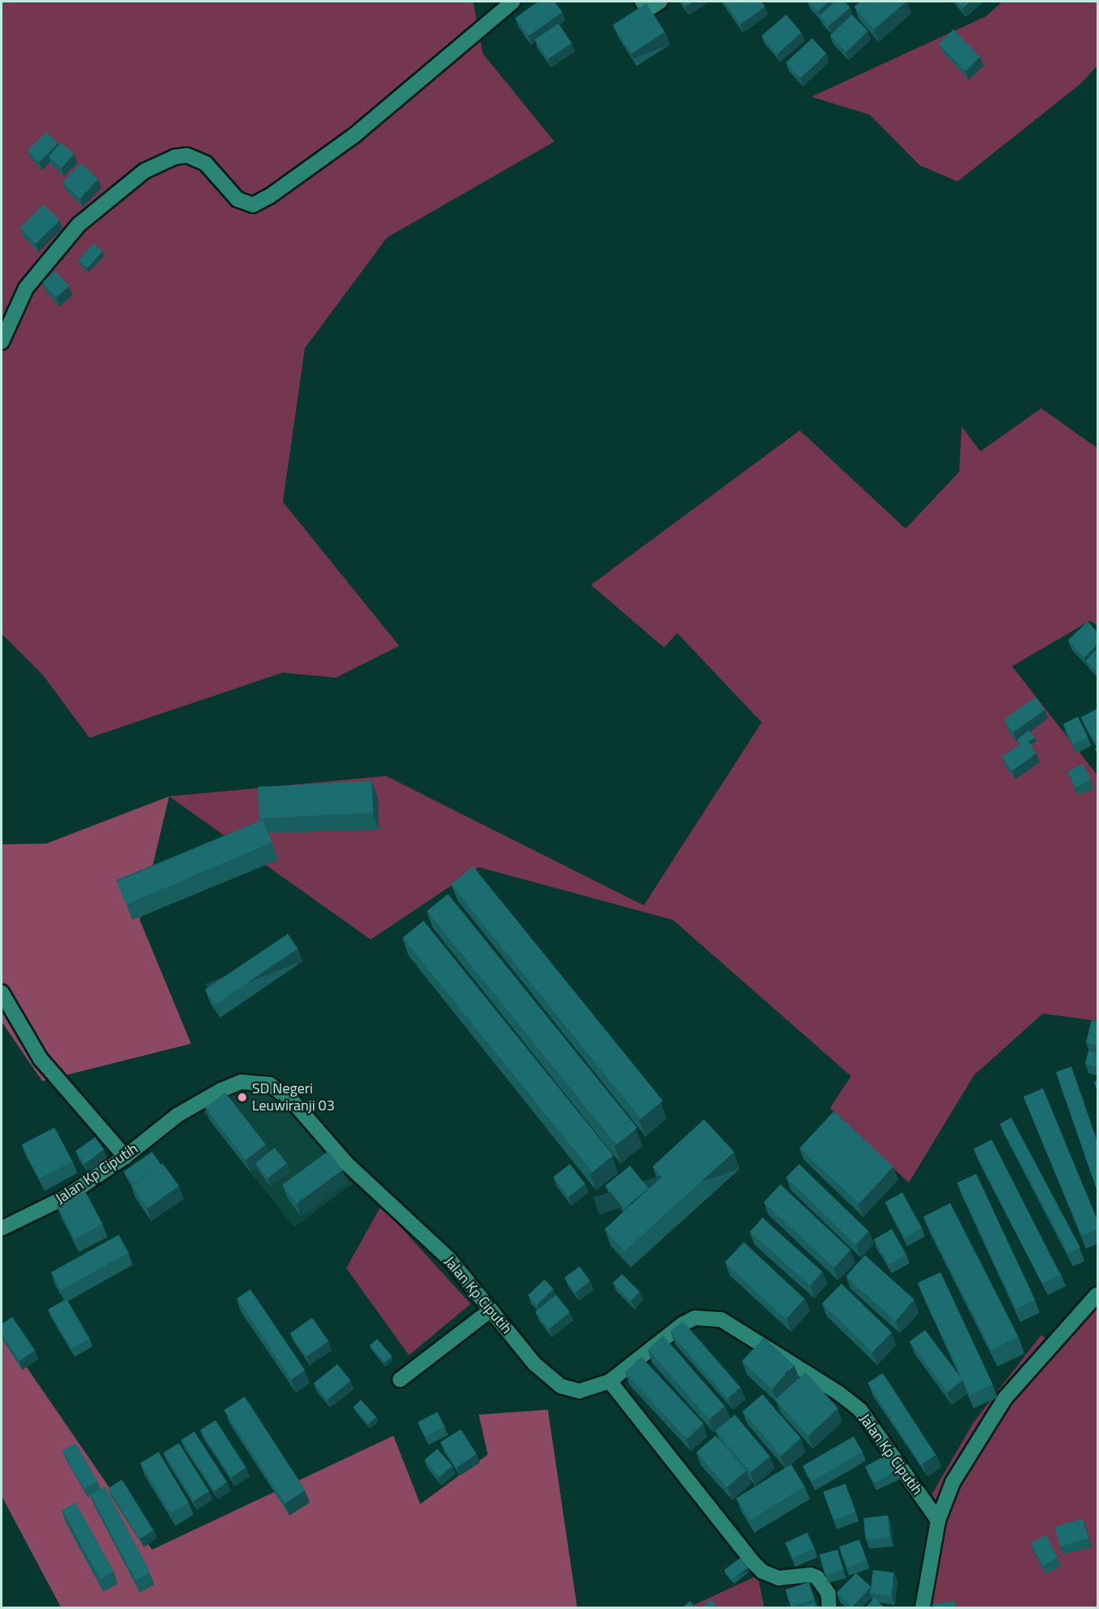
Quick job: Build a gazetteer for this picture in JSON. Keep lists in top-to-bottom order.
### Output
{
  "streets": {
    "street": ["Jalan Kp Ciputih"]
  },
  "places": ["SD Negeri Leuwiranji 03"]
}
